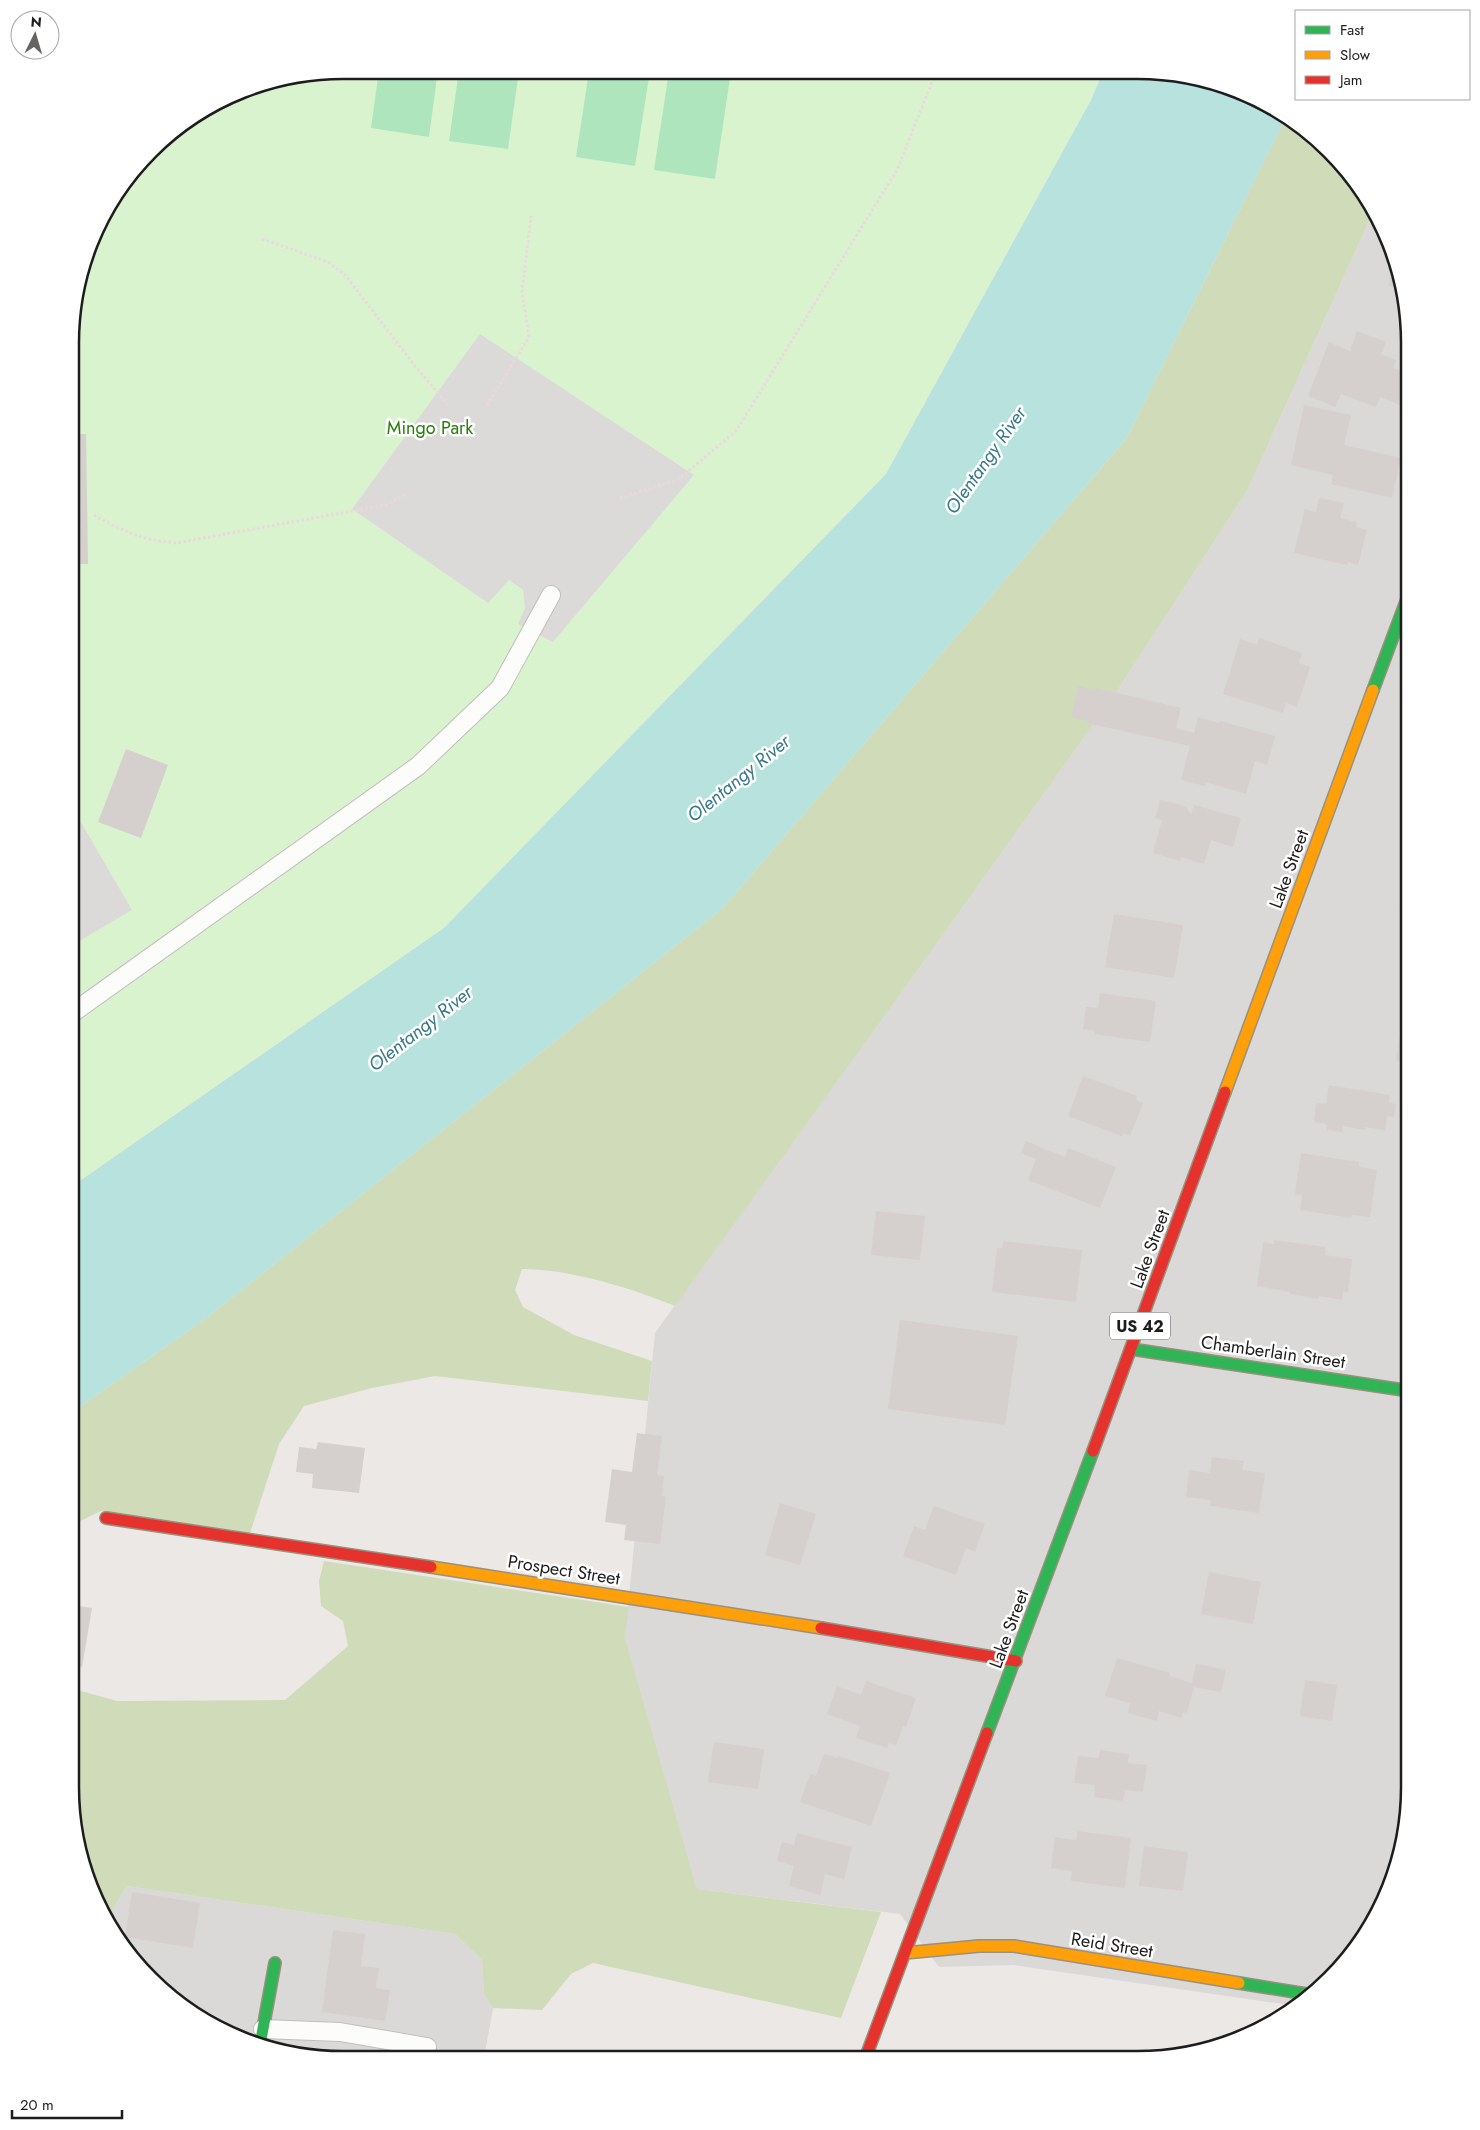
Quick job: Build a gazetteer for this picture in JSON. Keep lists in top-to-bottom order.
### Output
{
  "streets": {
    "street": [
      "Lake Street",
      "US 42",
      "Chamberlain Street",
      "Prospect Street",
      "Reid Street"
    ]
  },
  "crossings": [
    ["Lake Street", "Chamberlain Street"],
    ["Lake Street", "Prospect Street"],
    ["Lake Street", "Reid Street"]
  ],
  "water": ["Olentangy River"],
  "parks": ["Mingo Park"],
  "legend": ["Fast", "Slow", "Jam"],
  "scale_bar": "20 m",
  "north": "top"
}
